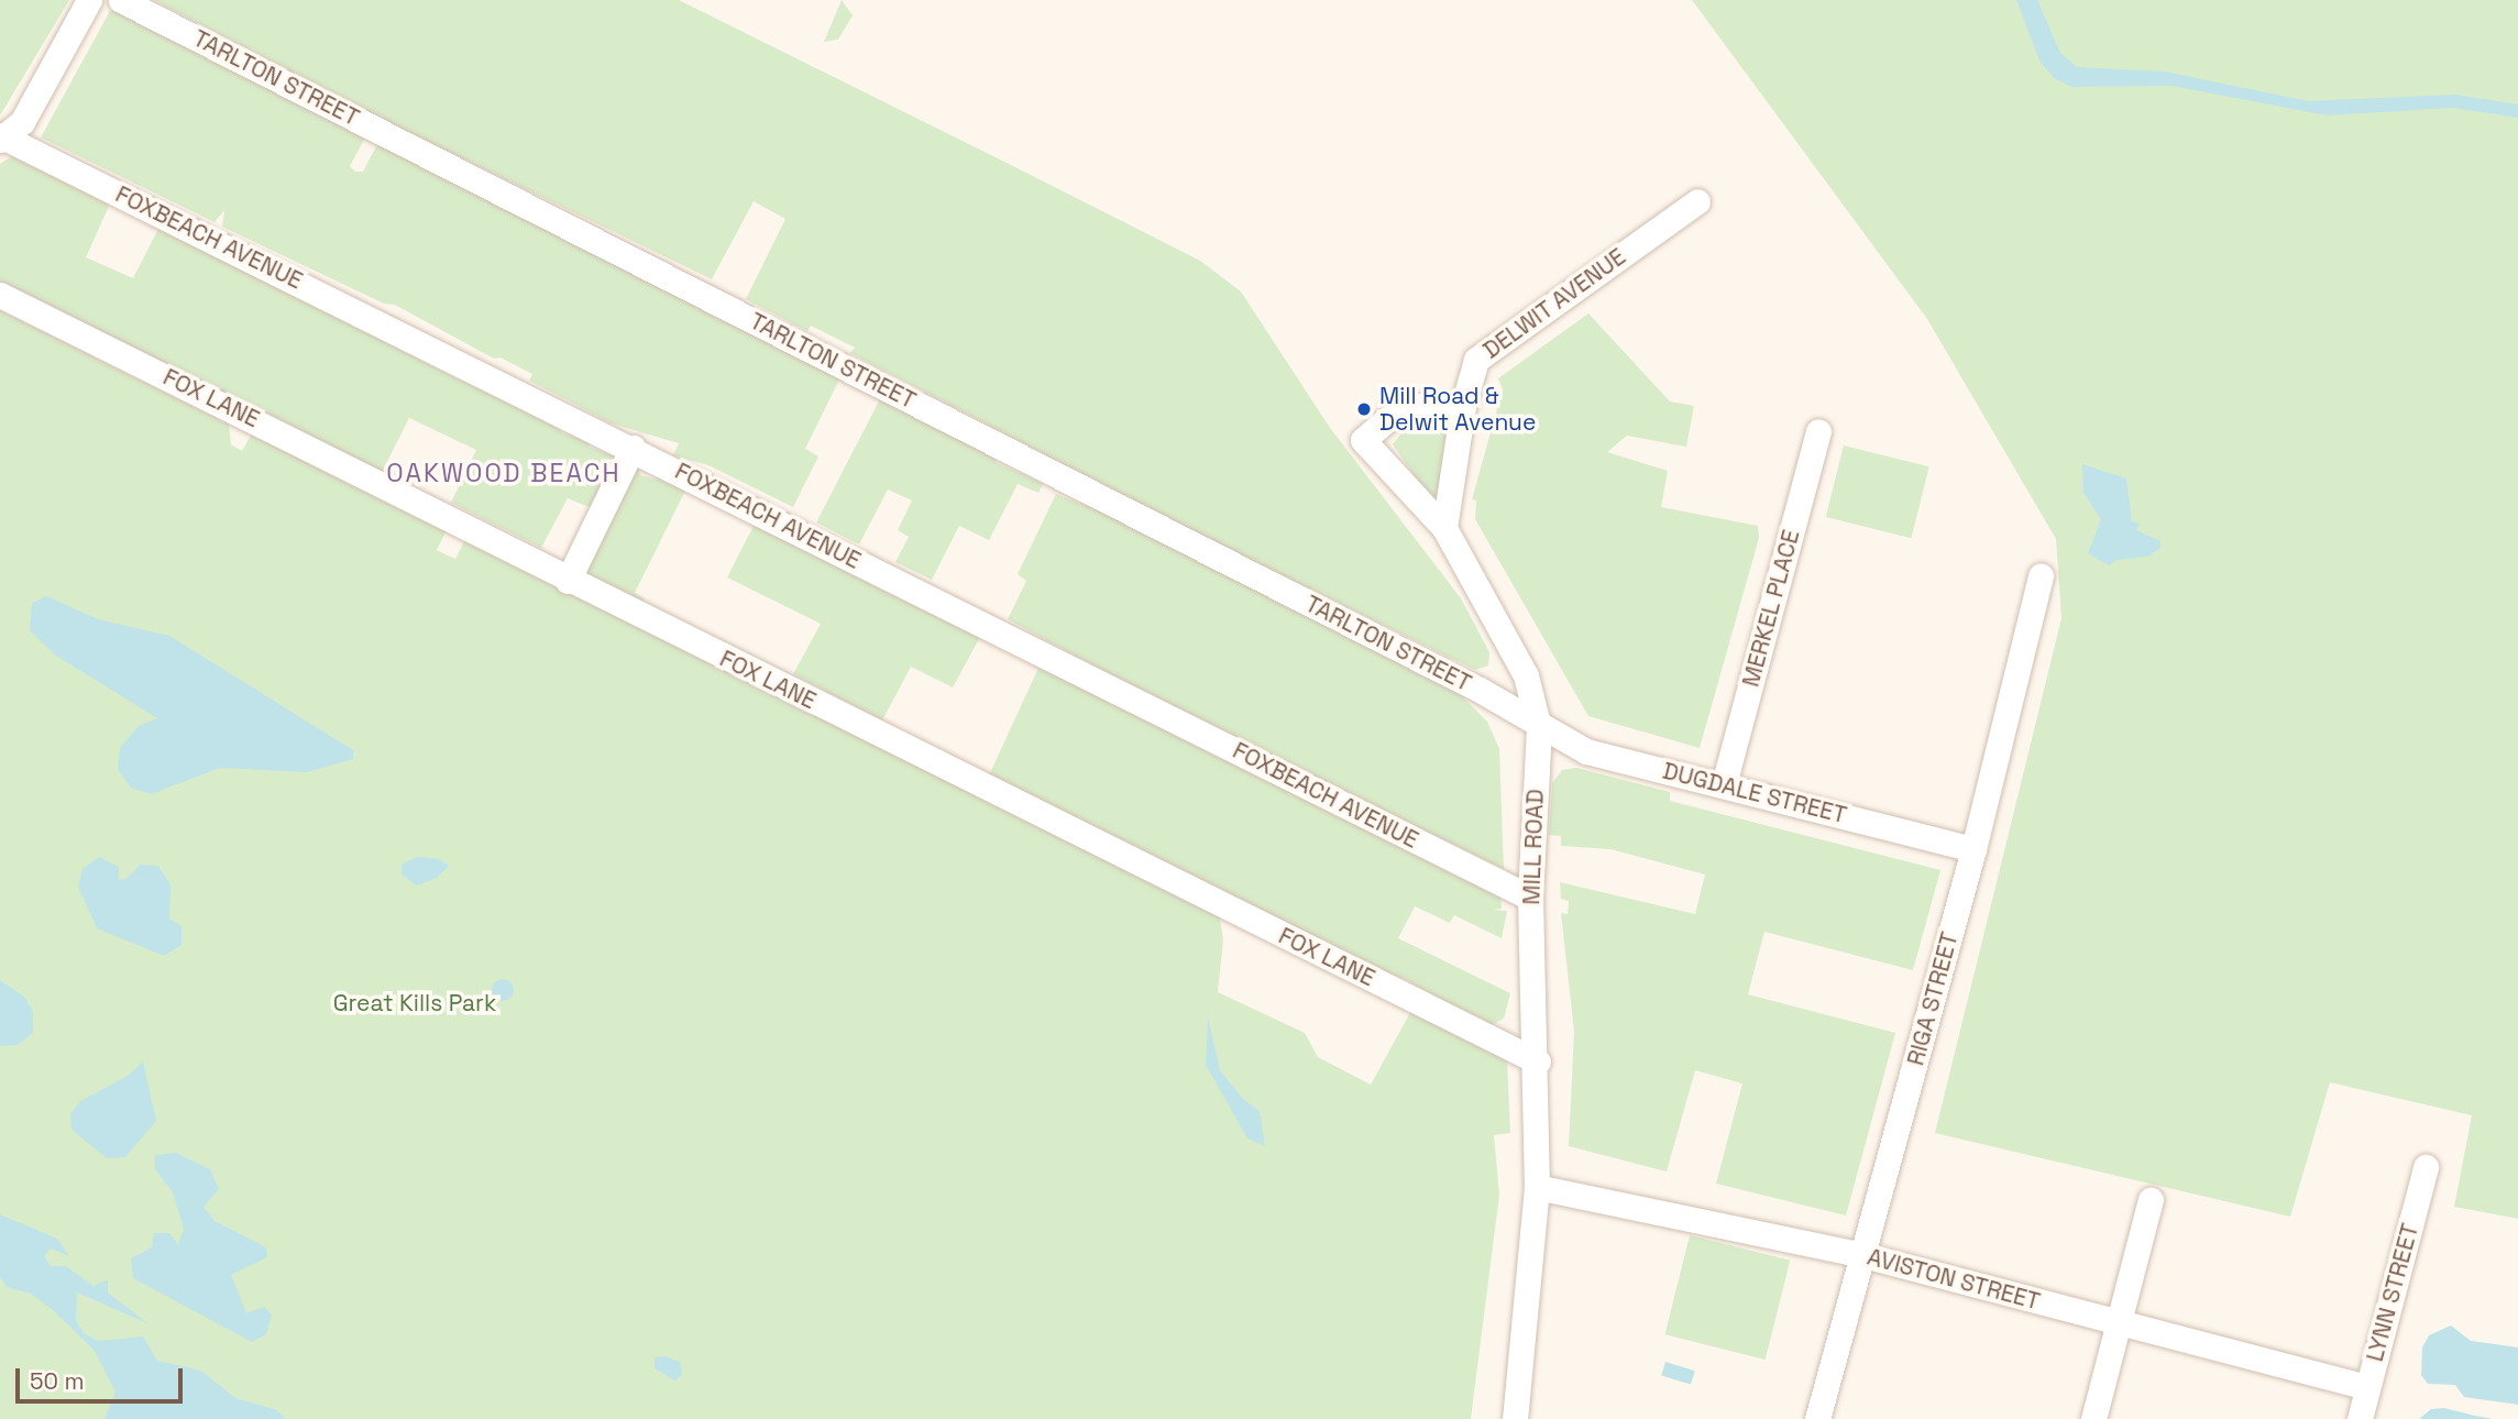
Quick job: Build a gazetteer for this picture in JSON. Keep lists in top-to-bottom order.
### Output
{
  "streets": {
    "street": [
      "TARLTON STREET",
      "FOXBEACH AVENUE",
      "DELWIT AVENUE",
      "FOX LANE",
      "MERKEL PLACE",
      "DUGDALE STREET",
      "MILL ROAD",
      "RIGA STREET",
      "AVISTON STREET",
      "LYNN STREET"
    ]
  },
  "crossings": [
    ["TARLTON STREET", "DUGDALE STREET"],
    ["TARLTON STREET", "MILL ROAD"],
    ["FOXBEACH AVENUE", "MILL ROAD"],
    ["DELWIT AVENUE", "MILL ROAD"],
    ["FOX LANE", "MILL ROAD"],
    ["MERKEL PLACE", "DUGDALE STREET"],
    ["DUGDALE STREET", "MILL ROAD"],
    ["DUGDALE STREET", "RIGA STREET"],
    ["MILL ROAD", "AVISTON STREET"],
    ["RIGA STREET", "AVISTON STREET"],
    ["AVISTON STREET", "LYNN STREET"]
  ],
  "districts": ["OAKWOOD BEACH"],
  "parks": ["Great Kills Park"],
  "places": ["Mill Road & Delwit Avenue"],
  "scale_bar": "50 m"
}
